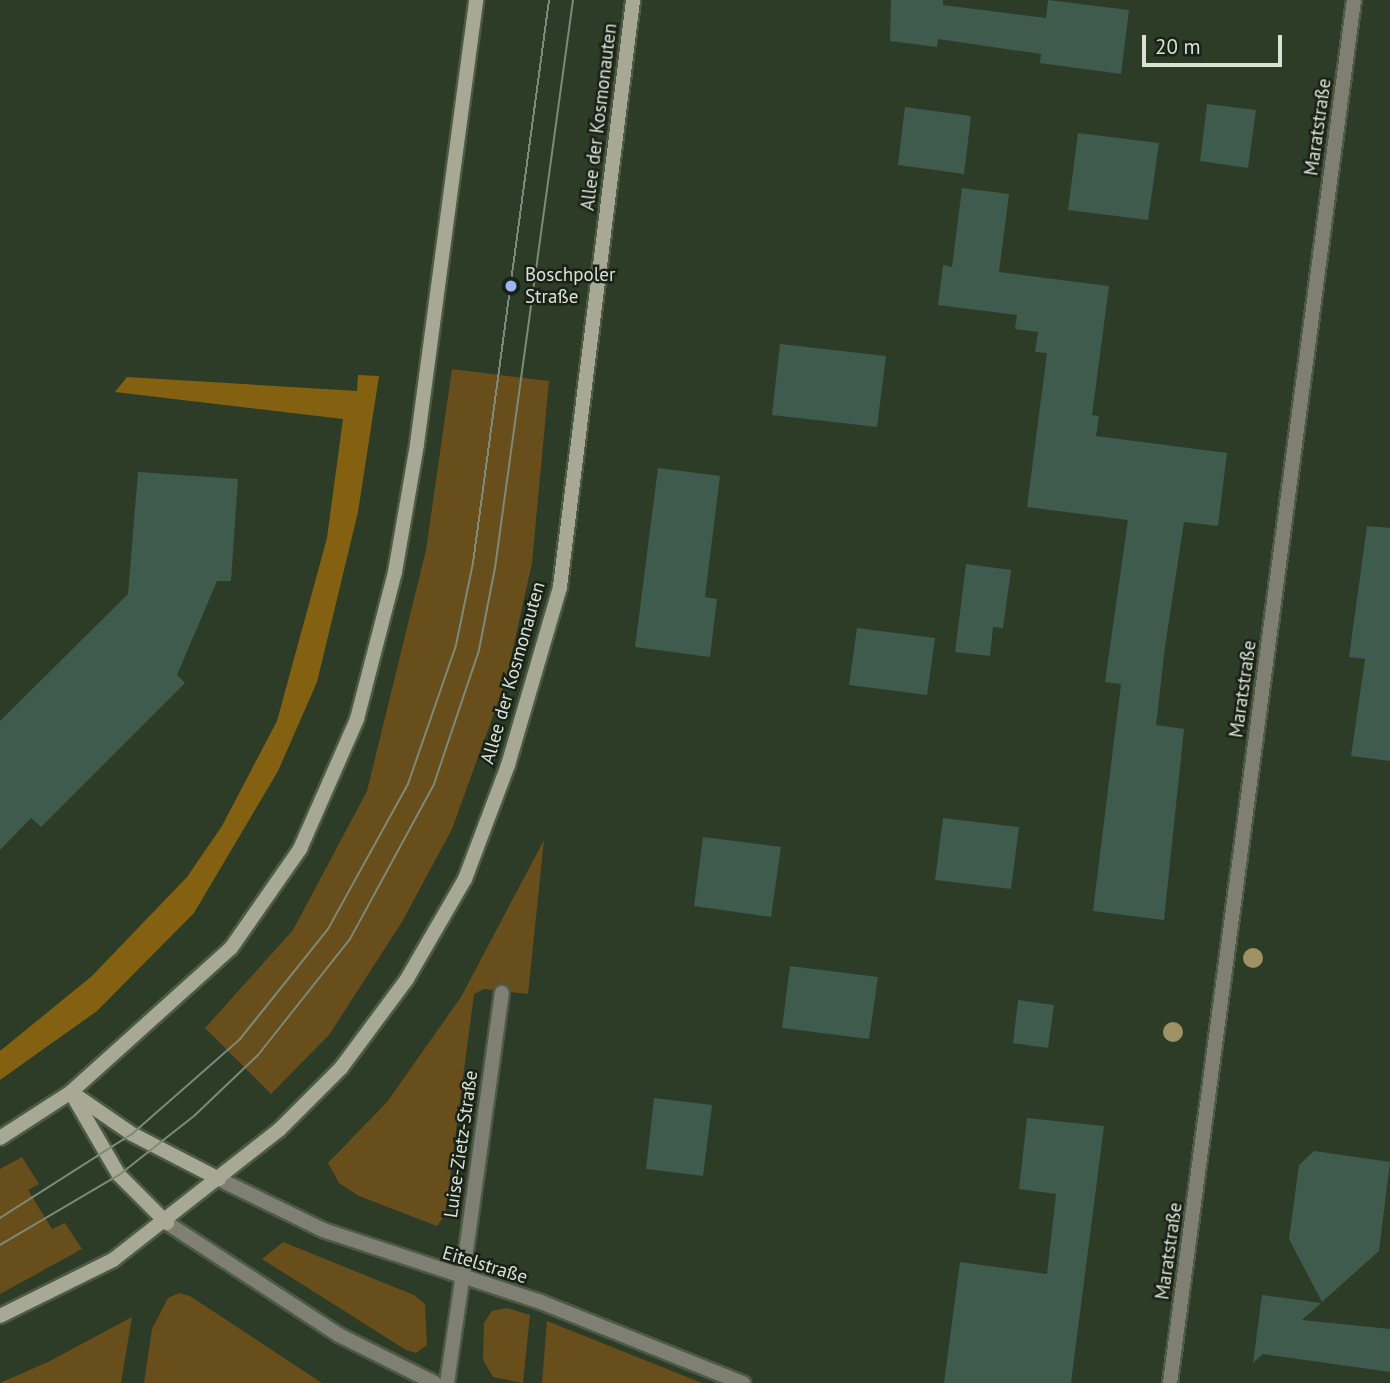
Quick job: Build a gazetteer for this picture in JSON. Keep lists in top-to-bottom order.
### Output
{
  "streets": {
    "main road": ["Allee der Kosmonauten"],
    "street": ["Maratstraße", "Luise-Zietz-Straße", "Eitelstraße"]
  },
  "crossings": [
    ["Allee der Kosmonauten", "Eitelstraße"],
    ["Luise-Zietz-Straße", "Eitelstraße"]
  ],
  "places": ["Boschpoler Straße"],
  "scale_bar": "20 m"
}
